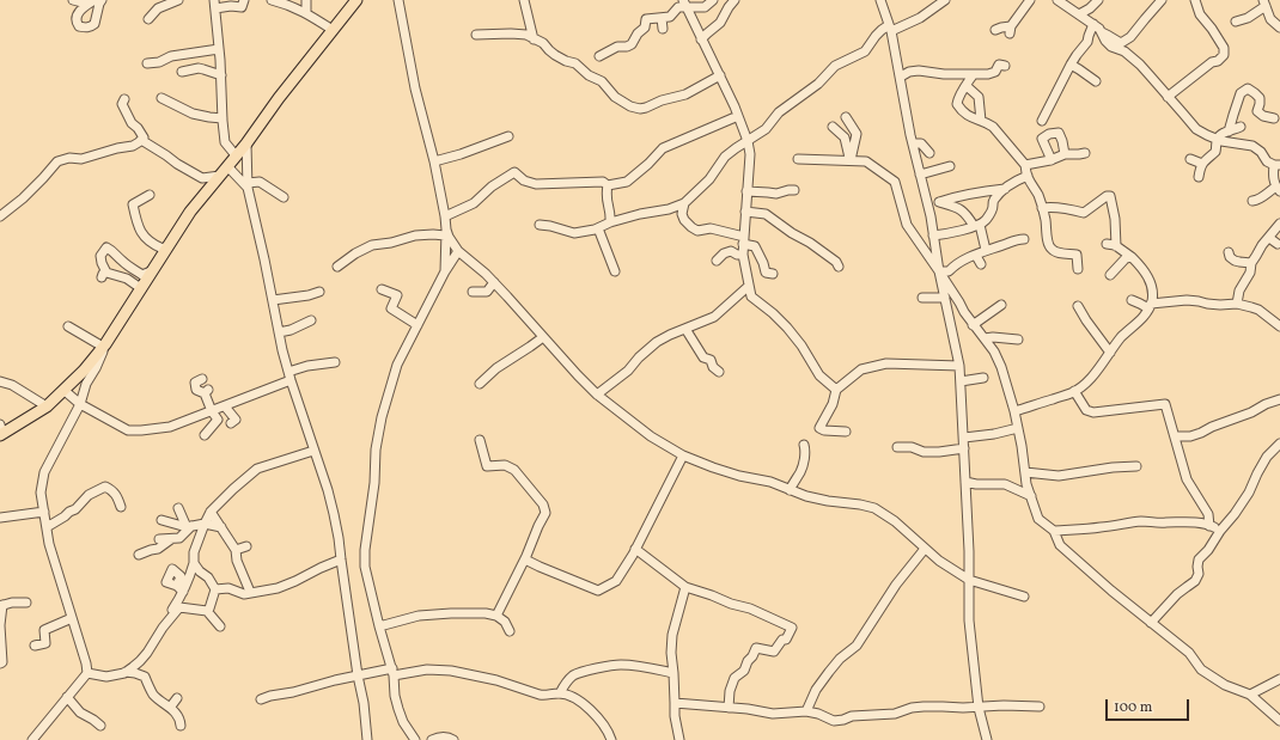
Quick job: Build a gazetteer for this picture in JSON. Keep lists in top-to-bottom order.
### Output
{
  "scale_bar": "100 m"
}
